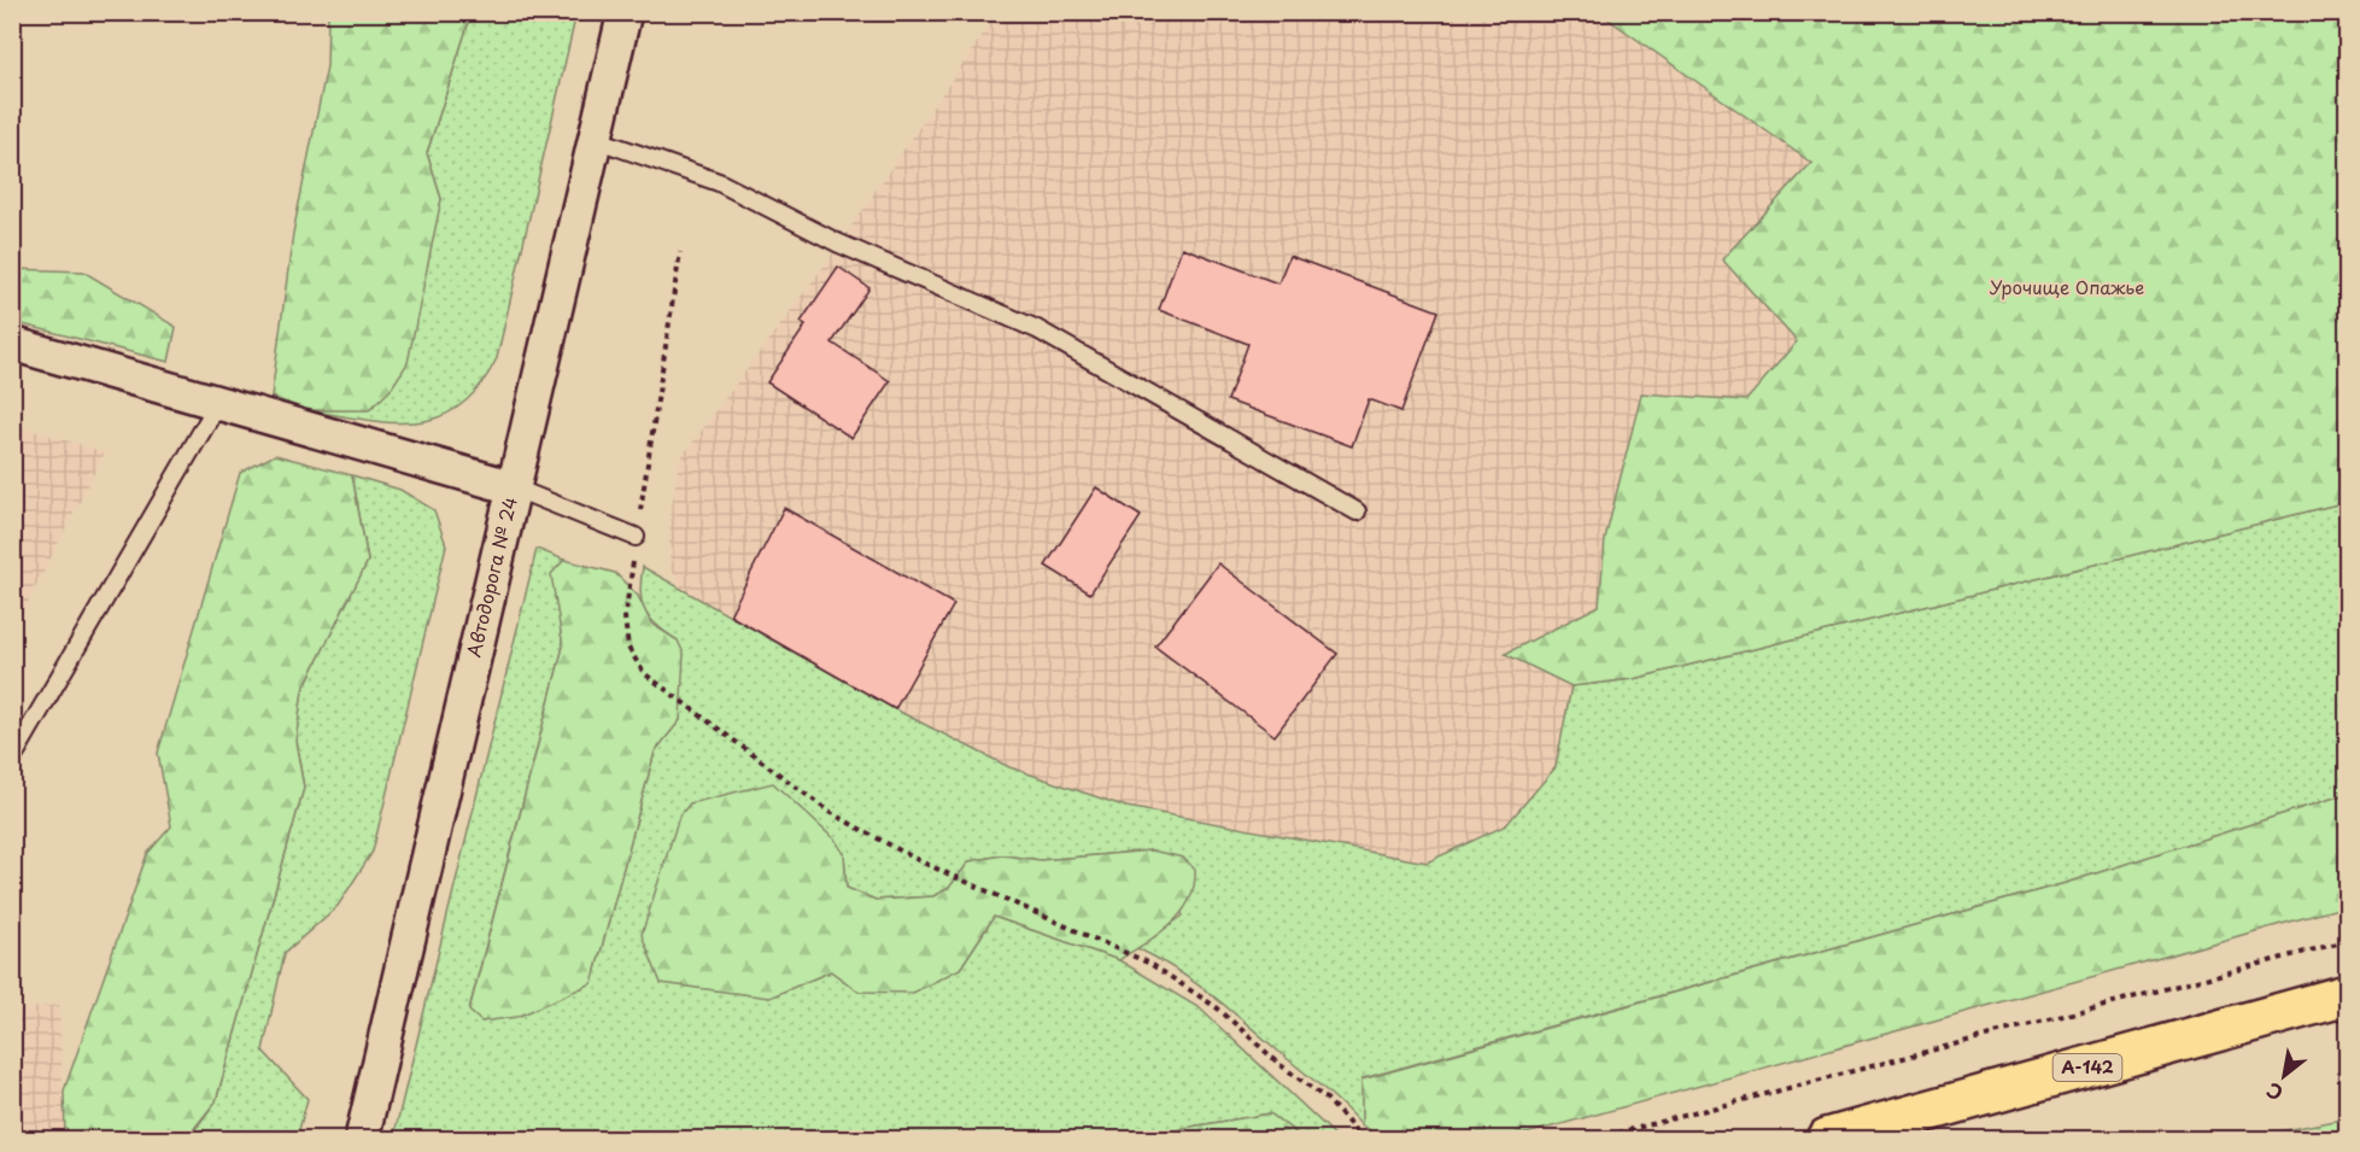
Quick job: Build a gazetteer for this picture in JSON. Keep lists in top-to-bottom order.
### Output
{
  "streets": {
    "highway": ["А-142"],
    "street": ["Автодорога № 24"]
  },
  "parks": ["Урочище Опажье"],
  "north": "bottom left"
}
